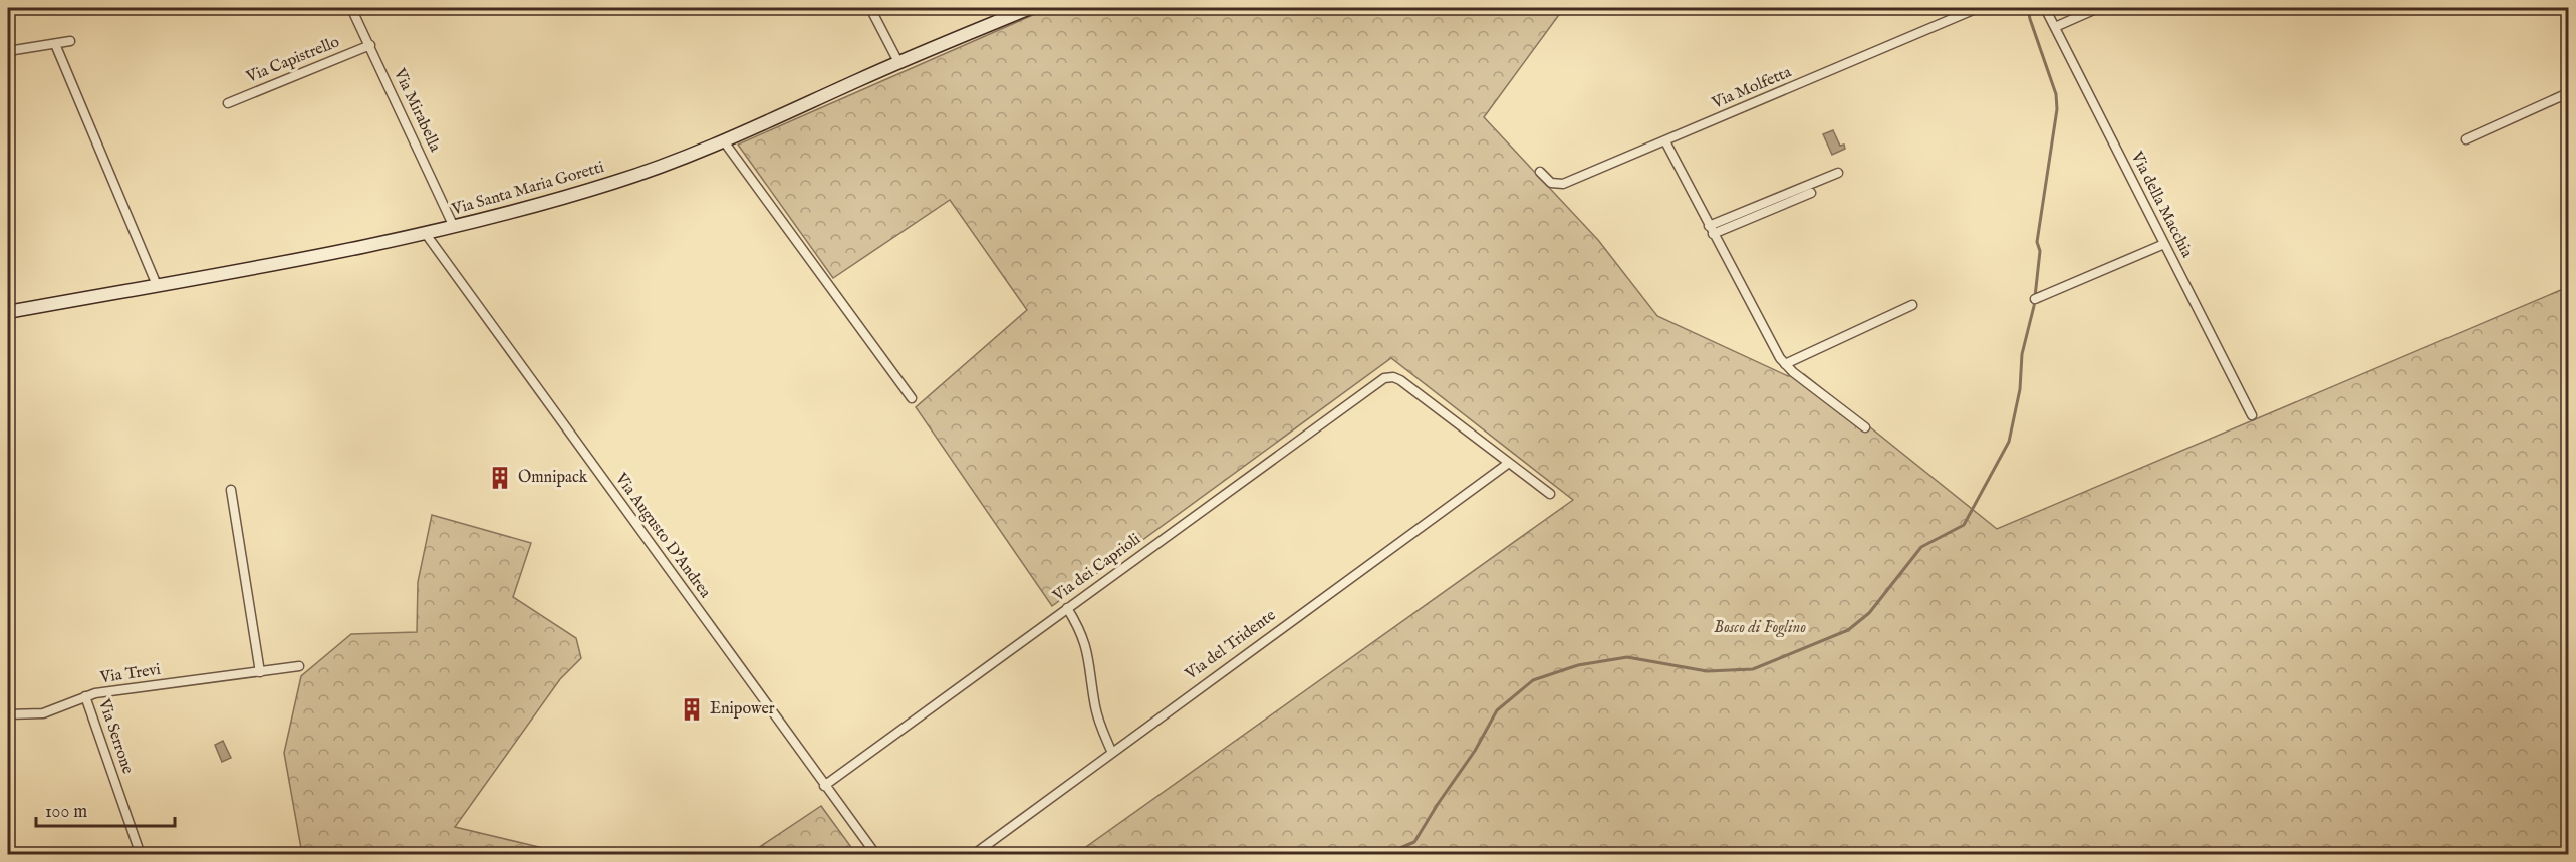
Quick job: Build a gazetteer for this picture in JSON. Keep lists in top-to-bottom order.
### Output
{
  "streets": {
    "main road": ["Via Santa Maria Goretti"],
    "street": [
      "Via Capistrello",
      "Via Molfetta",
      "Via Mirabella",
      "Via della Macchia",
      "Via Augusto D'Andrea",
      "Via dei Caprioli",
      "Via del Tridente",
      "Via Trevi",
      "Via Serrone"
    ]
  },
  "crossings": [
    ["Via Capistrello", "Via Mirabella"],
    ["Via Mirabella", "Via Santa Maria Goretti"],
    ["Via Santa Maria Goretti", "Via Augusto D'Andrea"],
    ["Via Augusto D'Andrea", "Via dei Caprioli"],
    ["Via dei Caprioli", "Via del Tridente"],
    ["Via Trevi", "Via Serrone"]
  ],
  "parks": ["Bosco di Foglino"],
  "places": {
    "building": ["Omnipack", "Enipower"]
  },
  "scale_bar": "100 m"
}
